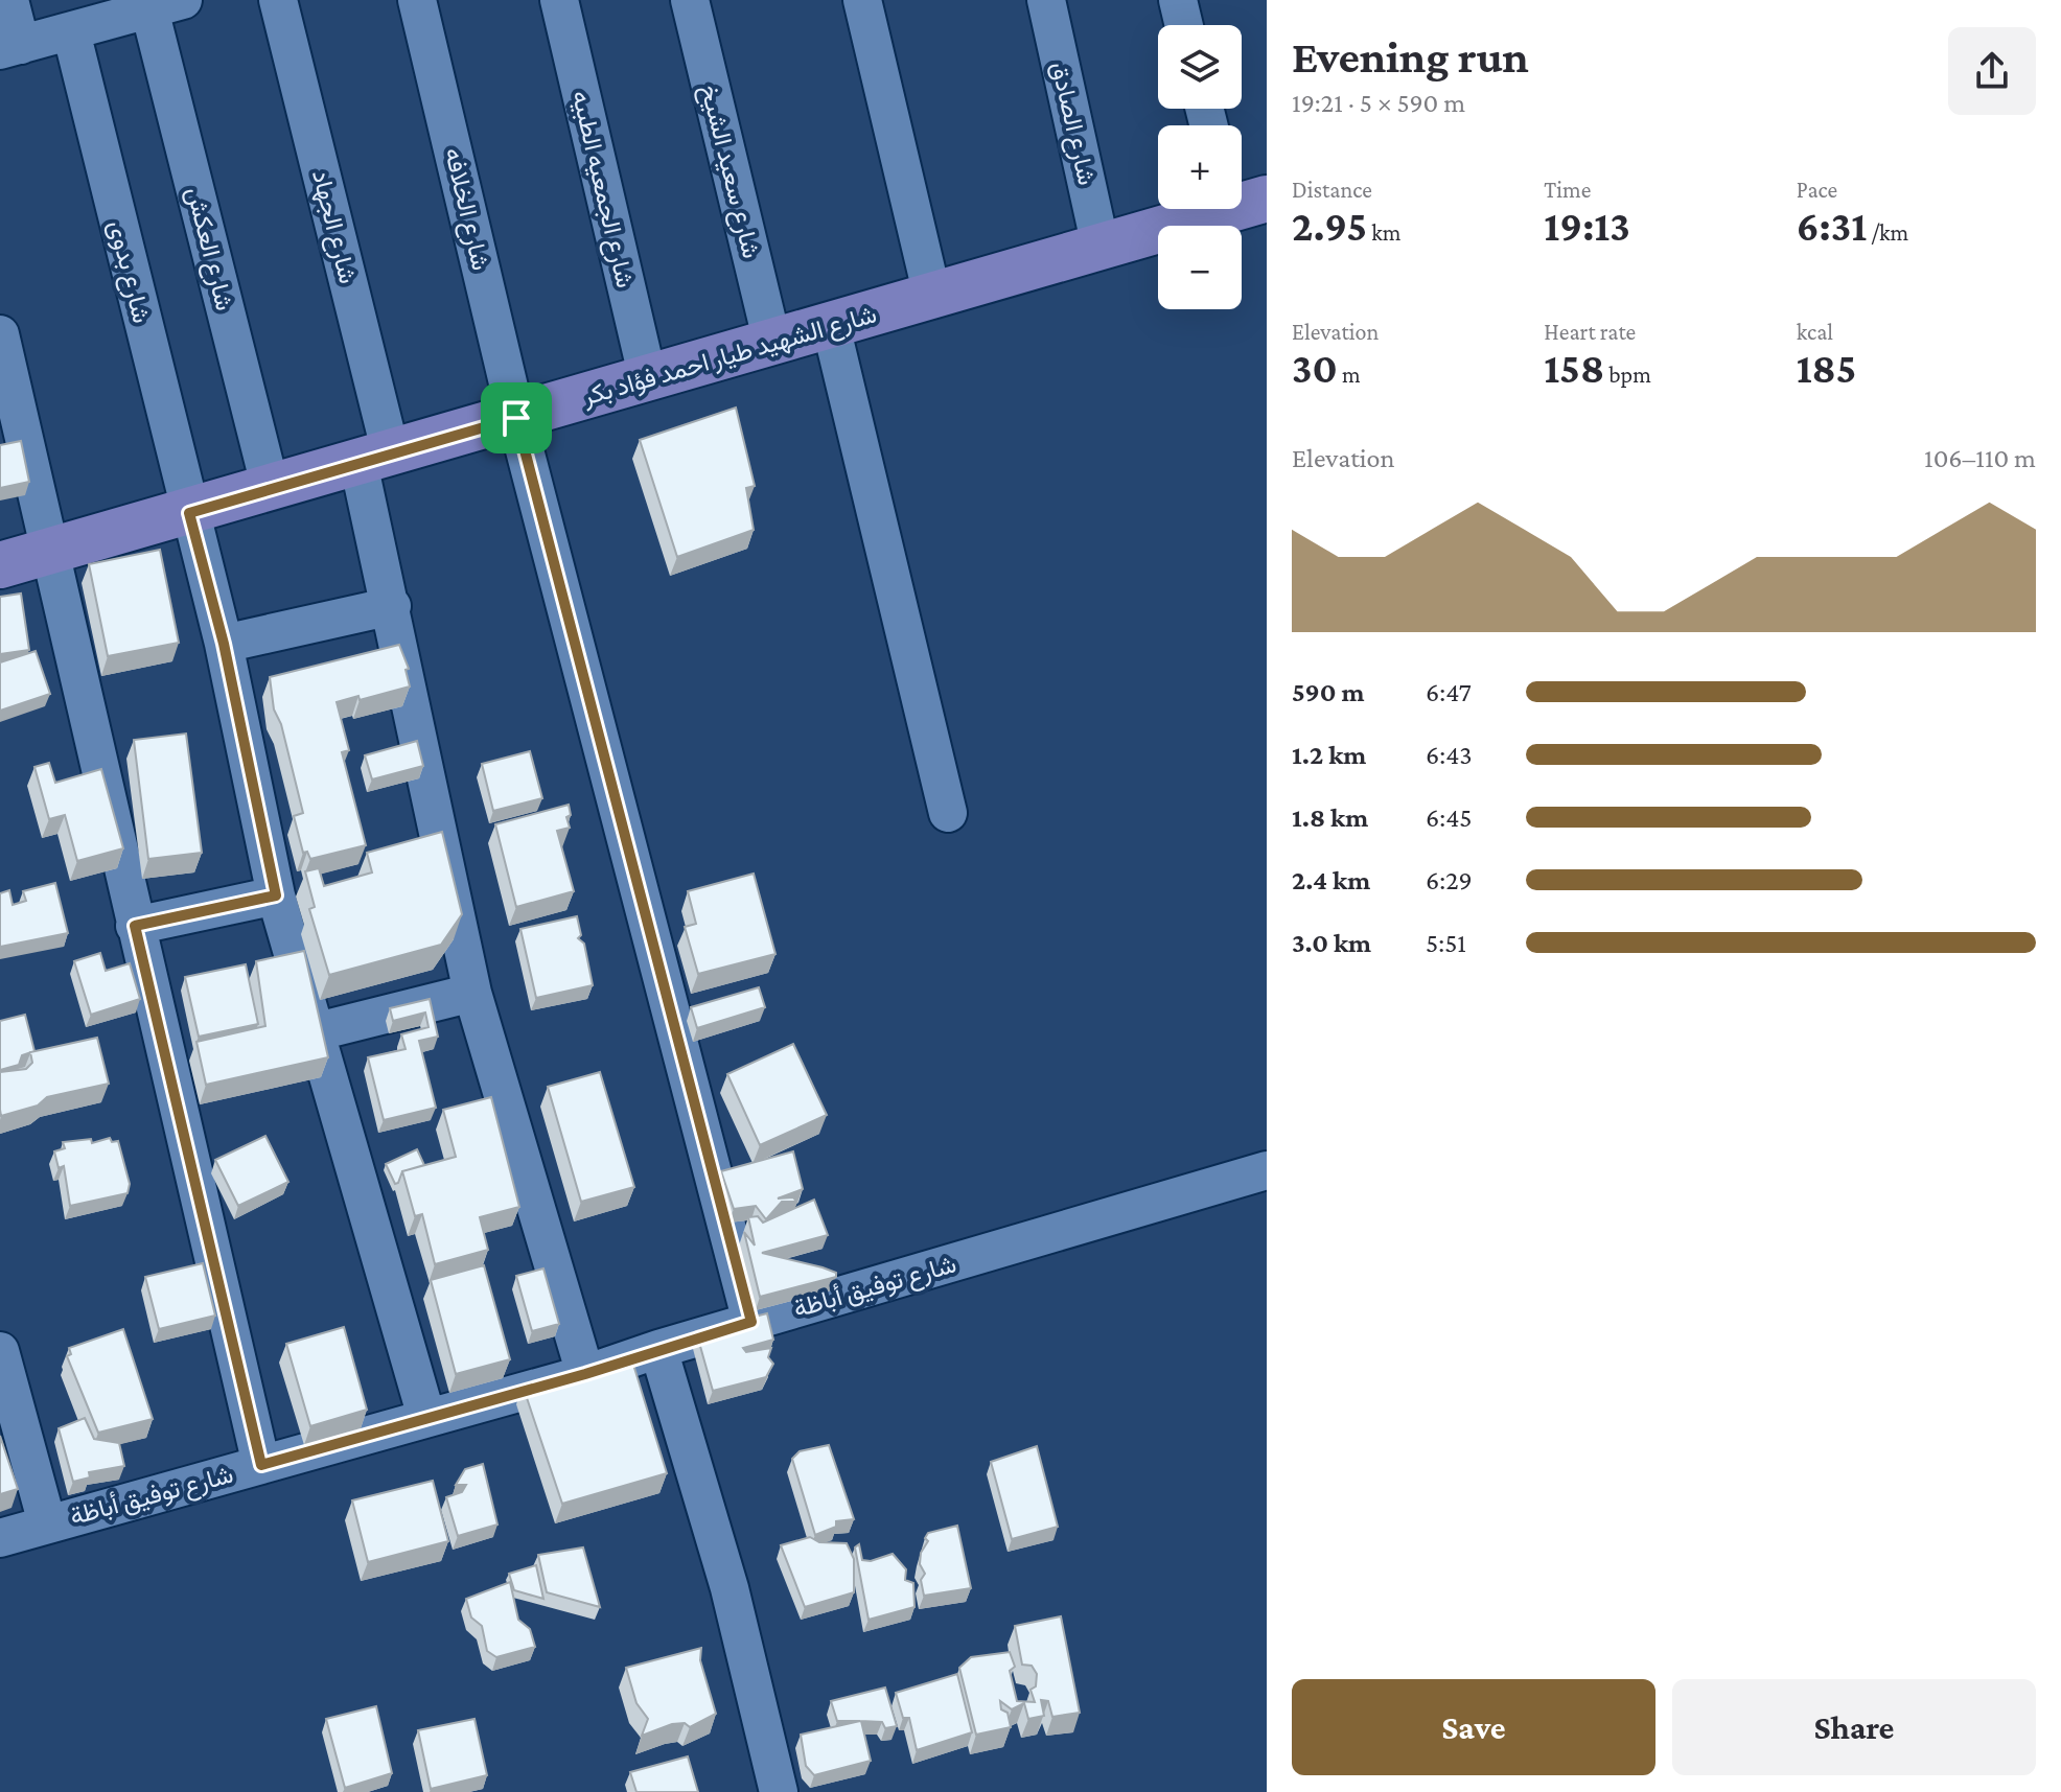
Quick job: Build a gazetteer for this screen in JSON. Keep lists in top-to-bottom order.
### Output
{
  "streets": {
    "street": [
      "شارع الصادق",
      "شارع سعيد الشيخ",
      "شارع الجمعيه الطبيه",
      "شارع الخلافه",
      "شارع الجهاد",
      "شارع العكش",
      "شارع بدوى",
      "شارع الشهيد طيار احمد فؤاد بكر",
      "شارع توفيق أباظة"
    ]
  },
  "crossings": [
    ["شارع الصادق", "شارع الشهيد طيار احمد فؤاد بكر"],
    ["شارع سعيد الشيخ", "شارع الشهيد طيار احمد فؤاد بكر"],
    ["شارع الجمعيه الطبيه", "شارع الشهيد طيار احمد فؤاد بكر"],
    ["شارع الخلافه", "شارع الشهيد طيار احمد فؤاد بكر"],
    ["شارع الخلافه", "شارع توفيق أباظة"],
    ["شارع الجهاد", "شارع الشهيد طيار احمد فؤاد بكر"],
    ["شارع الجهاد", "شارع توفيق أباظة"],
    ["شارع العكش", "شارع الشهيد طيار احمد فؤاد بكر"],
    ["شارع بدوى", "شارع الشهيد طيار احمد فؤاد بكر"],
    ["شارع بدوى", "شارع توفيق أباظة"]
  ],
  "page": {
    "heading": ["Evening run", "19:21 · 5 × 590 m"],
    "map_buttons": ["+", "−"],
    "stats": [
      ["Distance", "2.95 km"],
      ["Time", "19:13"],
      ["Pace", "6:31 /km"],
      ["Elevation", "30 m"],
      ["Heart rate", "158 bpm"],
      ["kcal", "185"]
    ],
    "chart": ["Elevation", "106–110 m"],
    "list": [
      {
        "name": "590 m",
        "note": "6:47"
      },
      {
        "name": "1.2 km",
        "note": "6:43"
      },
      {
        "name": "1.8 km",
        "note": "6:45"
      },
      {
        "name": "2.4 km",
        "note": "6:29"
      },
      {
        "name": "3.0 km",
        "note": "5:51"
      }
    ],
    "buttons": ["Save", "Share"]
  }
}
